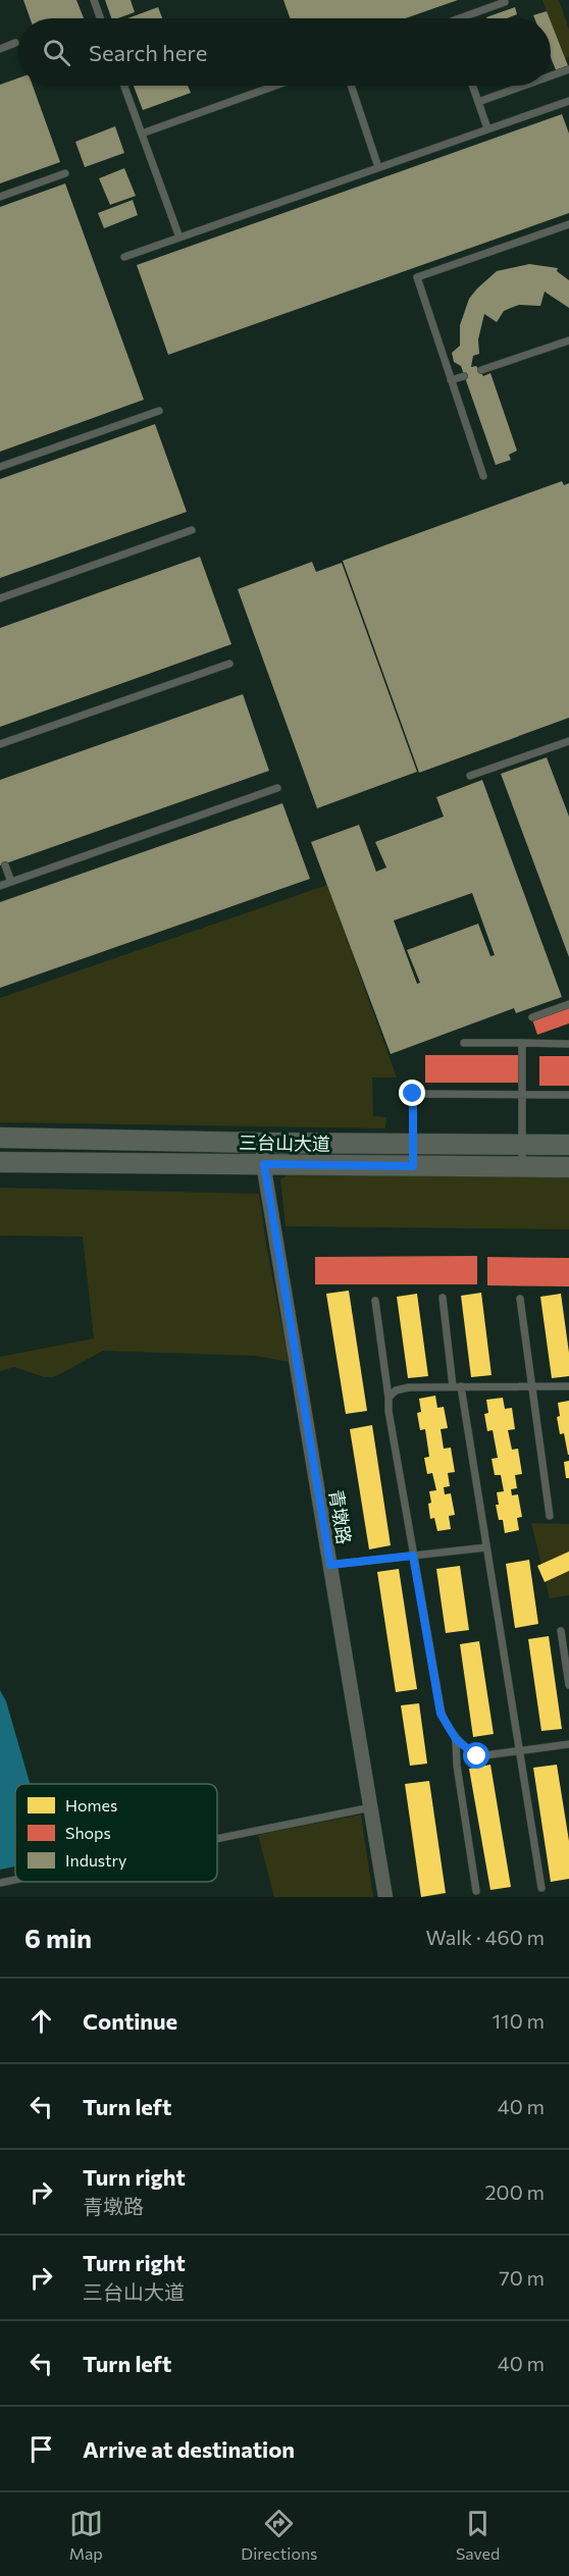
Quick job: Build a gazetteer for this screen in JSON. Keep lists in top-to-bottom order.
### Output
{
  "streets": {
    "main road": ["三台山大道"],
    "street": ["青墩路"]
  },
  "crossings": [
    ["三台山大道", "青墩路"]
  ],
  "legend": ["Homes", "Shops", "Industry"],
  "page": {
    "search": "Search here",
    "heading": ["6 min", "Walk · 460 m"],
    "list": [
      ["Continue", "110 m"],
      ["Turn left", "40 m"],
      ["Turn right", "青墩路", "200 m"],
      ["Turn right", "三台山大道", "70 m"],
      ["Turn left", "40 m"],
      "Arrive at destination"
    ],
    "nav": ["Map", "Directions", "Saved"]
  }
}
